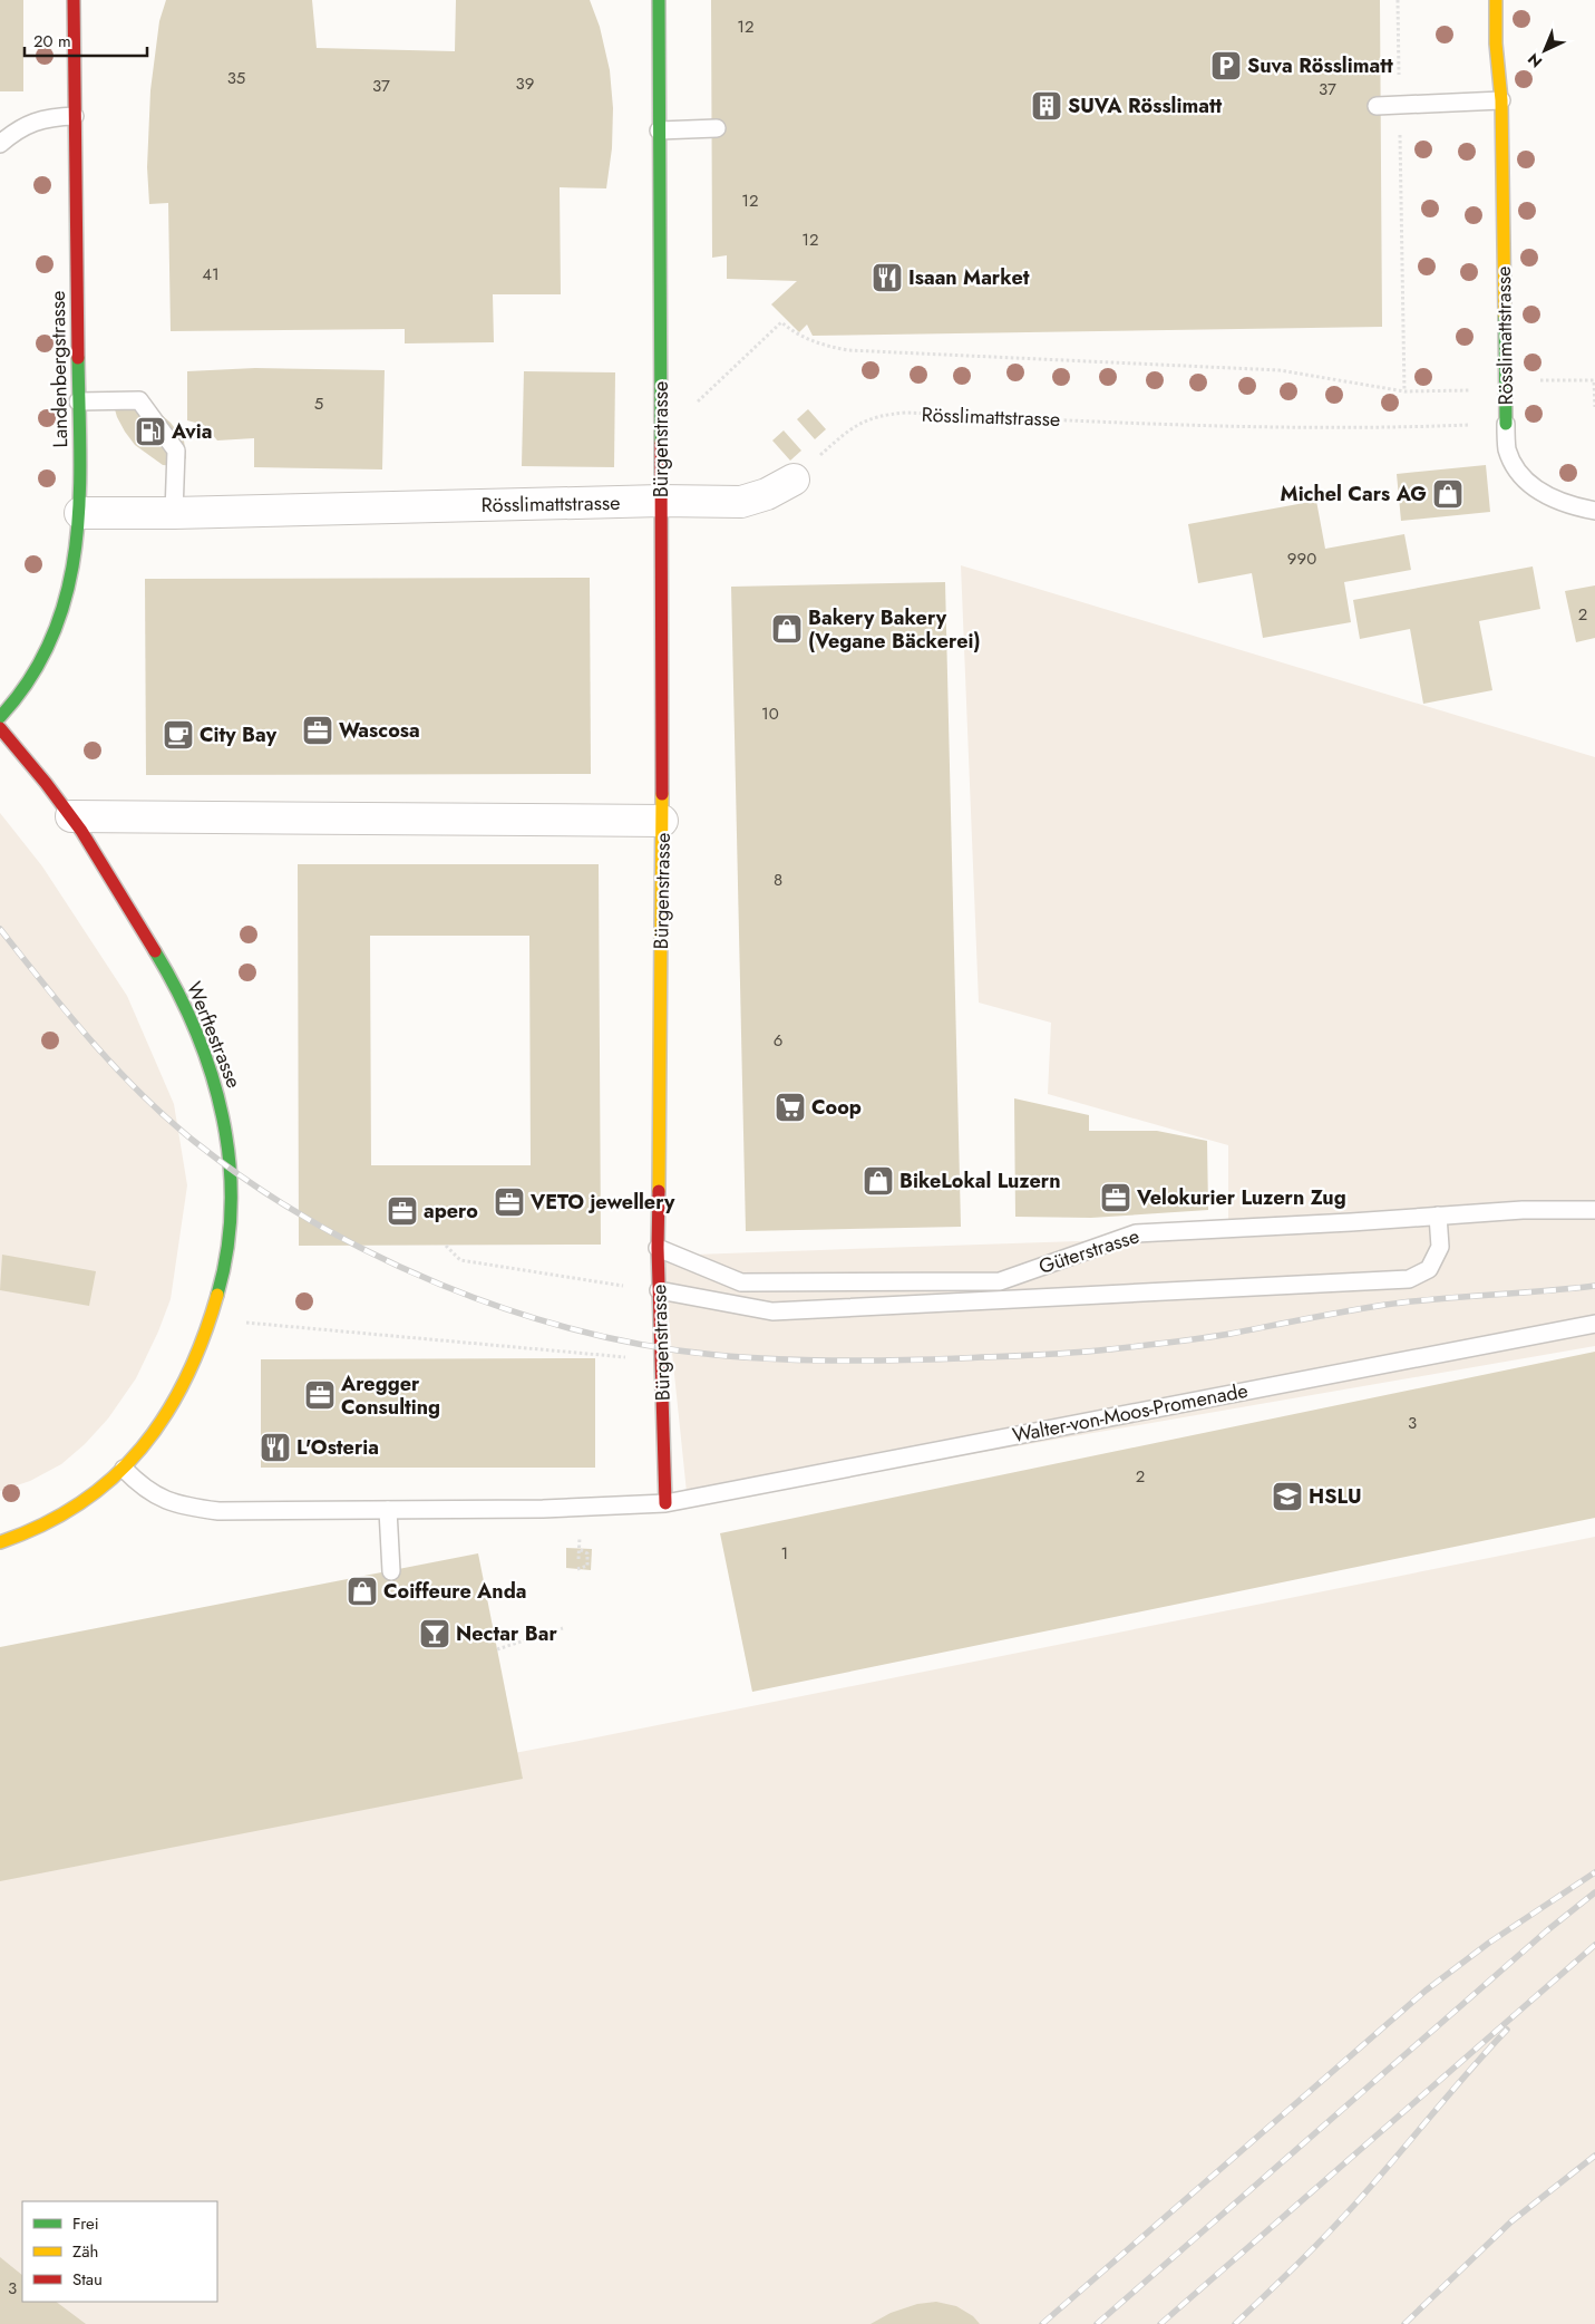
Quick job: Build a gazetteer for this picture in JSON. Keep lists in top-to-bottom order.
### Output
{
  "streets": {
    "street": [
      "Rösslimattstrasse",
      "Landenbergstrasse",
      "Bürgenstrasse",
      "Werftestrasse"
    ],
    "lane": ["Güterstrasse", "Walter-von-Moos-Promenade"]
  },
  "crossings": [
    ["Rösslimattstrasse", "Landenbergstrasse"],
    ["Rösslimattstrasse", "Bürgenstrasse"],
    ["Bürgenstrasse", "Güterstrasse"],
    ["Bürgenstrasse", "Walter-von-Moos-Promenade"]
  ],
  "places": {
    "parking": ["Suva Rösslimatt"],
    "building": ["SUVA Rösslimatt"],
    "restaurant": ["Isaan Market", "L'Osteria"],
    "fuel station": ["Avia"],
    "shop": [
      "Michel Cars AG",
      "Bakery Bakery (Vegane Bäckerei)",
      "BikeLokal Luzern",
      "Coiffeure Anda"
    ],
    "office": [
      "Wascosa",
      "Velokurier Luzern Zug",
      "VETO jewellery",
      "apero",
      "Aregger Consulting"
    ],
    "cafe": ["City Bay"],
    "supermarket": ["Coop"],
    "school or university": ["HSLU"],
    "bar": ["Nectar Bar"]
  },
  "house_numbers": [
    "12",
    "35",
    "39",
    "37",
    "37",
    "12",
    "12",
    "41",
    "5",
    "990",
    "2",
    "10",
    "8",
    "6",
    "3",
    "2",
    "1",
    "3"
  ],
  "legend": ["Frei", "Zäh", "Stau"],
  "scale_bar": "20 m",
  "north": "bottom left"
}
